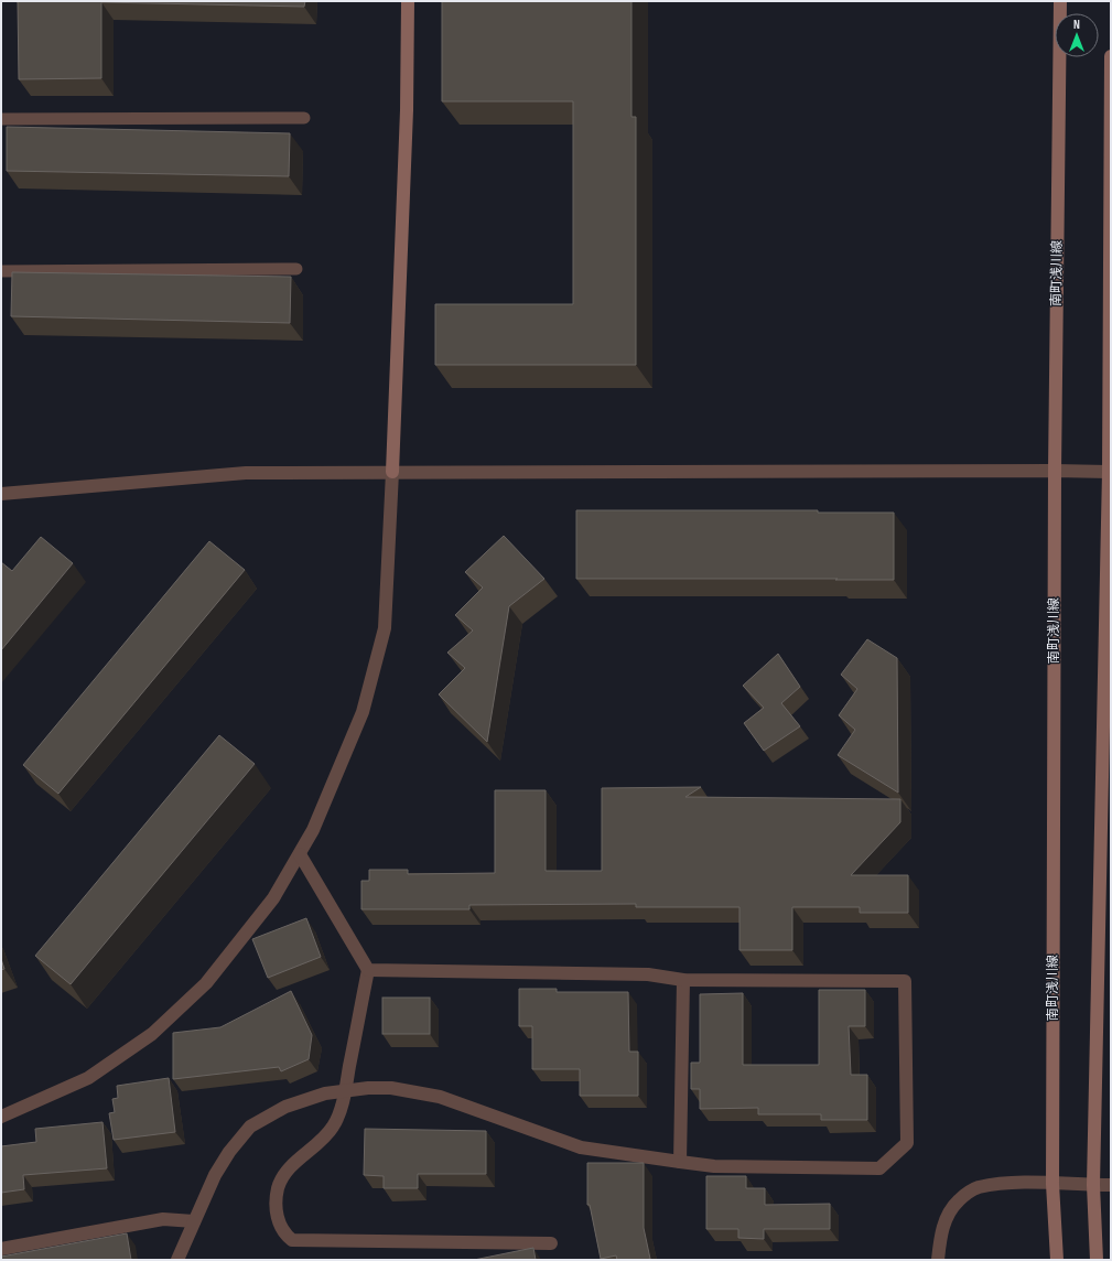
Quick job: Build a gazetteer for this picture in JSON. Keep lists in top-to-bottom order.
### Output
{
  "streets": {
    "street": ["南町浅川線"]
  },
  "north": "top"
}
